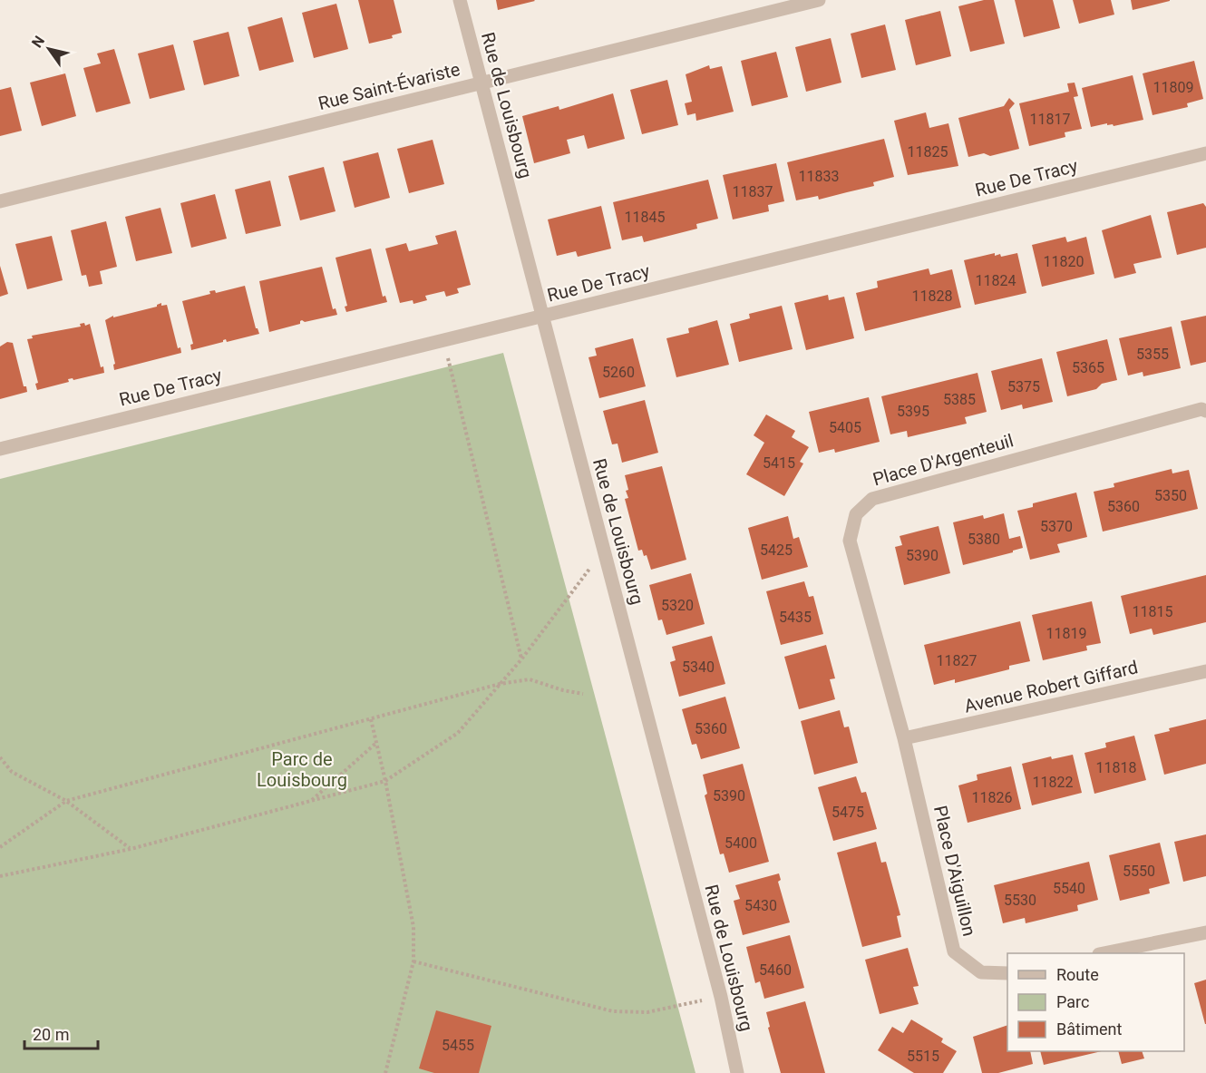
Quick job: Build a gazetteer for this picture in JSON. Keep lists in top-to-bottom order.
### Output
{
  "streets": {
    "street": [
      "Rue Saint-Évariste",
      "Rue de Louisbourg",
      "Rue De Tracy",
      "Place D'Argenteuil",
      "Avenue Robert Giffard",
      "Place D'Aiguillon"
    ]
  },
  "crossings": [
    ["Rue Saint-Évariste", "Rue de Louisbourg"],
    ["Rue de Louisbourg", "Rue De Tracy"],
    ["Place D'Argenteuil", "Avenue Robert Giffard"],
    ["Place D'Argenteuil", "Place D'Aiguillon"],
    ["Avenue Robert Giffard", "Place D'Aiguillon"]
  ],
  "parks": ["Parc de Louisbourg"],
  "house_numbers": [
    "11809",
    "11817",
    "11825",
    "11833",
    "11837",
    "11845",
    "11820",
    "11824",
    "11828",
    "5355",
    "5365",
    "5260",
    "5375",
    "5385",
    "5395",
    "5405",
    "5415",
    "5350",
    "5360",
    "5370",
    "5380",
    "5425",
    "5390",
    "5320",
    "11815",
    "5435",
    "11819",
    "11827",
    "5340",
    "5360",
    "11818",
    "11822",
    "5390",
    "11826",
    "5475",
    "5400",
    "5550",
    "5540",
    "5530",
    "5430",
    "5460",
    "5455",
    "5515"
  ],
  "legend": ["Route", "Parc", "Bâtiment"],
  "scale_bar": "20 m",
  "north": "top left"
}
